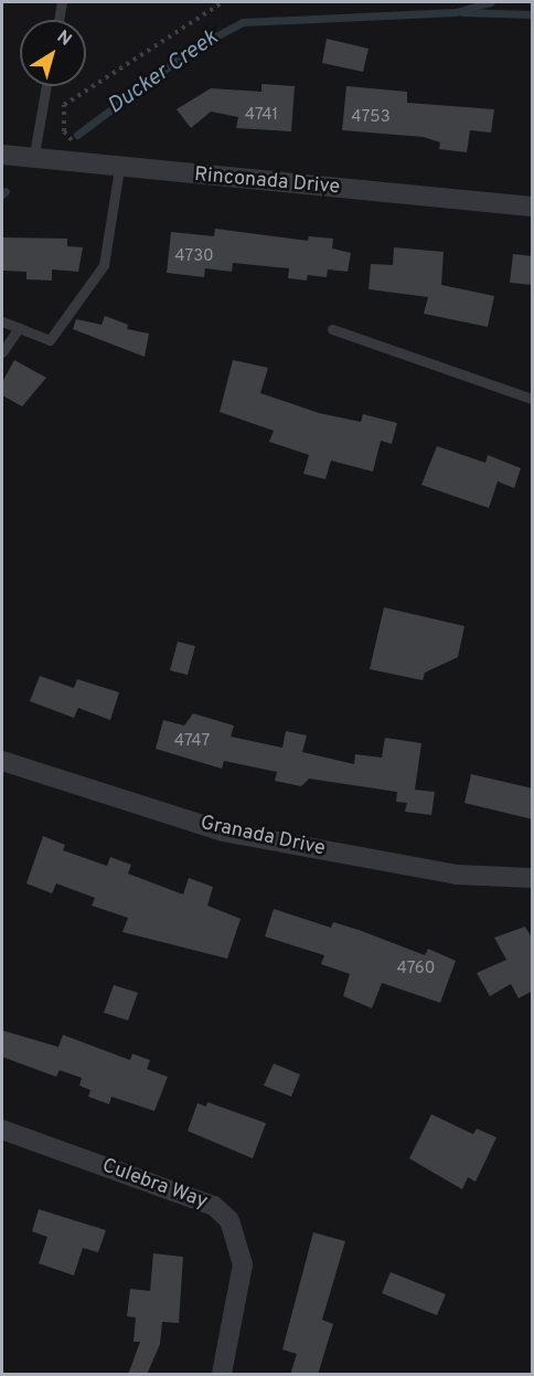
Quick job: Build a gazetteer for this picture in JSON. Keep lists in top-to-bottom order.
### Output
{
  "streets": {
    "street": ["Rinconada Drive", "Granada Drive", "Culebra Way"]
  },
  "water": ["Ducker Creek"],
  "house_numbers": [
    "4741",
    "4753",
    "4730",
    "4747",
    "4760"
  ],
  "north": "top right"
}
